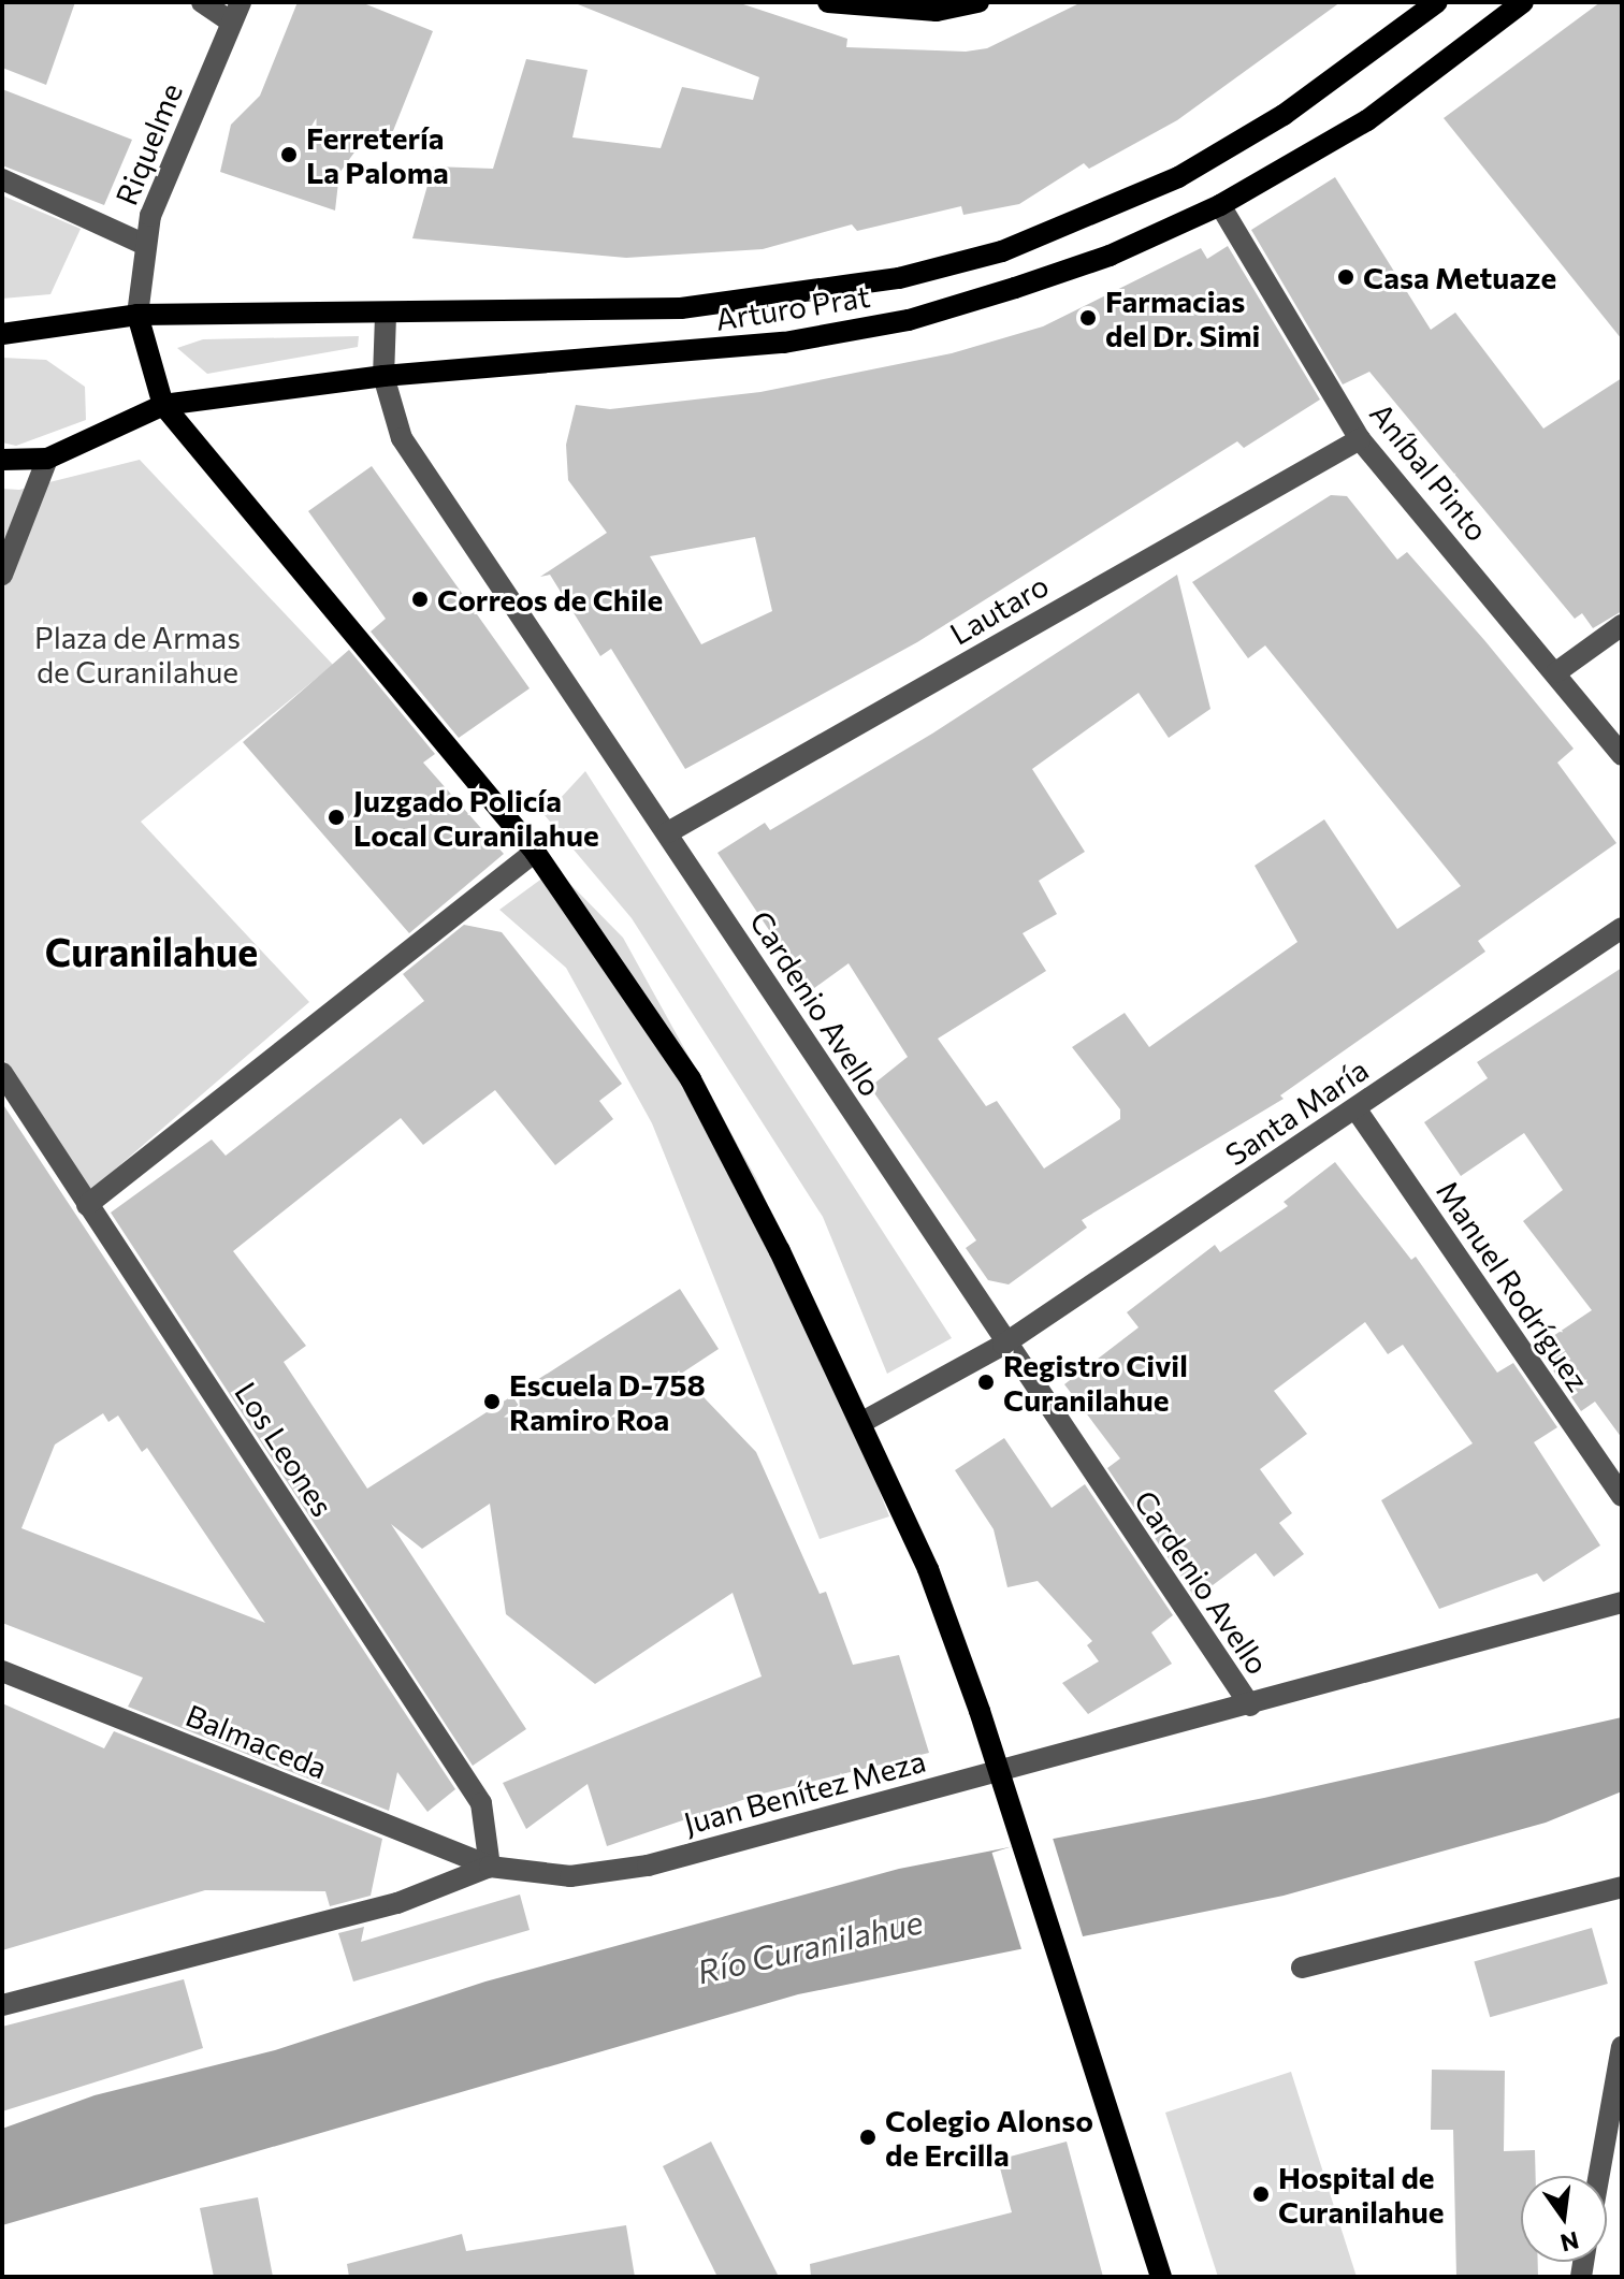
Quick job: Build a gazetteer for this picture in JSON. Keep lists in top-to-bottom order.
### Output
{
  "streets": {
    "main road": ["Arturo Prat"],
    "street": [
      "Riquelme",
      "Aníbal Pinto",
      "Lautaro",
      "Cardenio Avello",
      "Santa María",
      "Manuel Rodríguez",
      "Los Leones",
      "Balmaceda",
      "Juan Benítez Meza"
    ]
  },
  "crossings": [
    ["Riquelme", "Arturo Prat"],
    ["Arturo Prat", "Aníbal Pinto"],
    ["Arturo Prat", "Cardenio Avello"],
    ["Aníbal Pinto", "Lautaro"],
    ["Lautaro", "Cardenio Avello"],
    ["Cardenio Avello", "Santa María"],
    ["Cardenio Avello", "Juan Benítez Meza"],
    ["Santa María", "Manuel Rodríguez"],
    ["Los Leones", "Balmaceda"],
    ["Los Leones", "Juan Benítez Meza"],
    ["Balmaceda", "Juan Benítez Meza"]
  ],
  "districts": ["Curanilahue"],
  "water": ["Río Curanilahue"],
  "parks": ["Plaza de Armas de Curanilahue"],
  "places": [
    "Ferretería La Paloma",
    "Casa Metuaze",
    "Farmacias del Dr. Simi",
    "Correos de Chile",
    "Juzgado Policía Local Curanilahue",
    "Registro Civil Curanilahue",
    "Escuela D-758 Ramiro Roa",
    "Colegio Alonso de Ercilla",
    "Hospital de Curanilahue"
  ],
  "north": "bottom"
}
